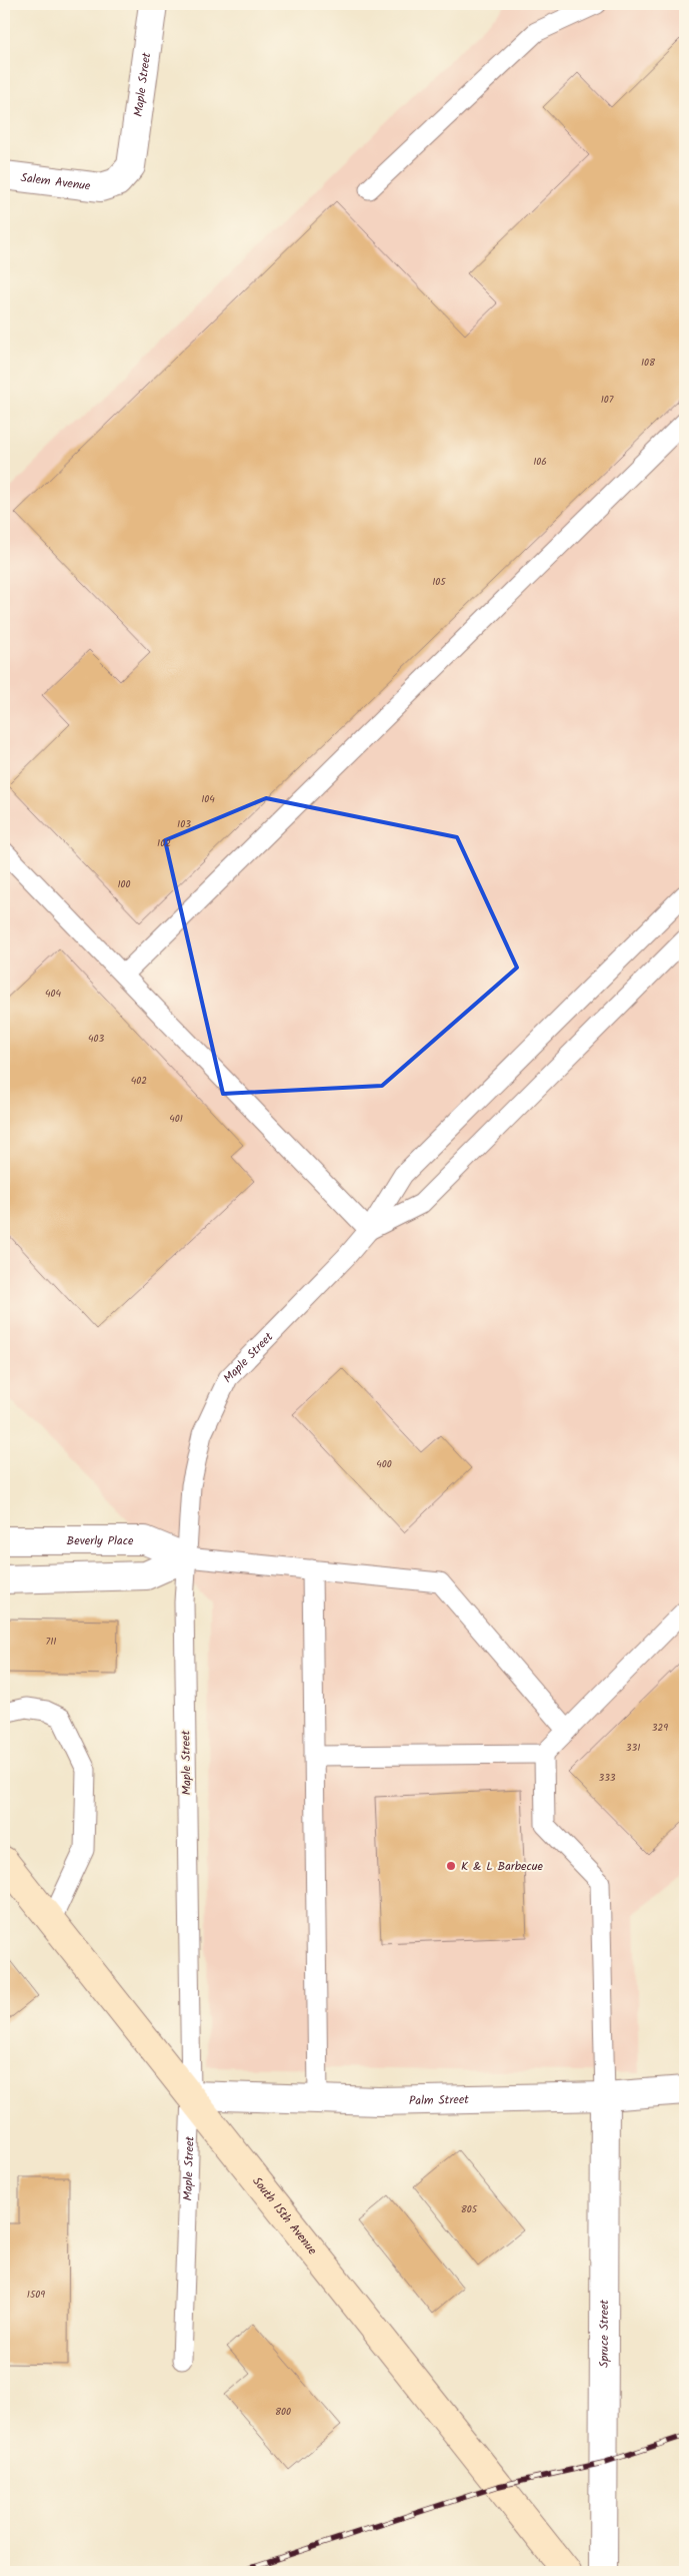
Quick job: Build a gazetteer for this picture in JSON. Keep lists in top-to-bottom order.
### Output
{
  "streets": {
    "main road": ["South 15th Avenue"],
    "street": [
      "Maple Street",
      "Salem Avenue",
      "Beverly Place",
      "Palm Street",
      "Spruce Street"
    ]
  },
  "crossings": [
    ["Maple Street", "Salem Avenue"],
    ["Maple Street", "Beverly Place"],
    ["Maple Street", "Palm Street"],
    ["Maple Street", "South 15th Avenue"],
    ["Palm Street", "South 15th Avenue"],
    ["Palm Street", "Spruce Street"]
  ],
  "places": ["K & L Barbecue"],
  "house_numbers": [
    "108",
    "107",
    "106",
    "105",
    "104",
    "103",
    "102",
    "100",
    "404",
    "403",
    "402",
    "401",
    "400",
    "711",
    "329",
    "331",
    "333",
    "805",
    "1509",
    "800"
  ]
}
